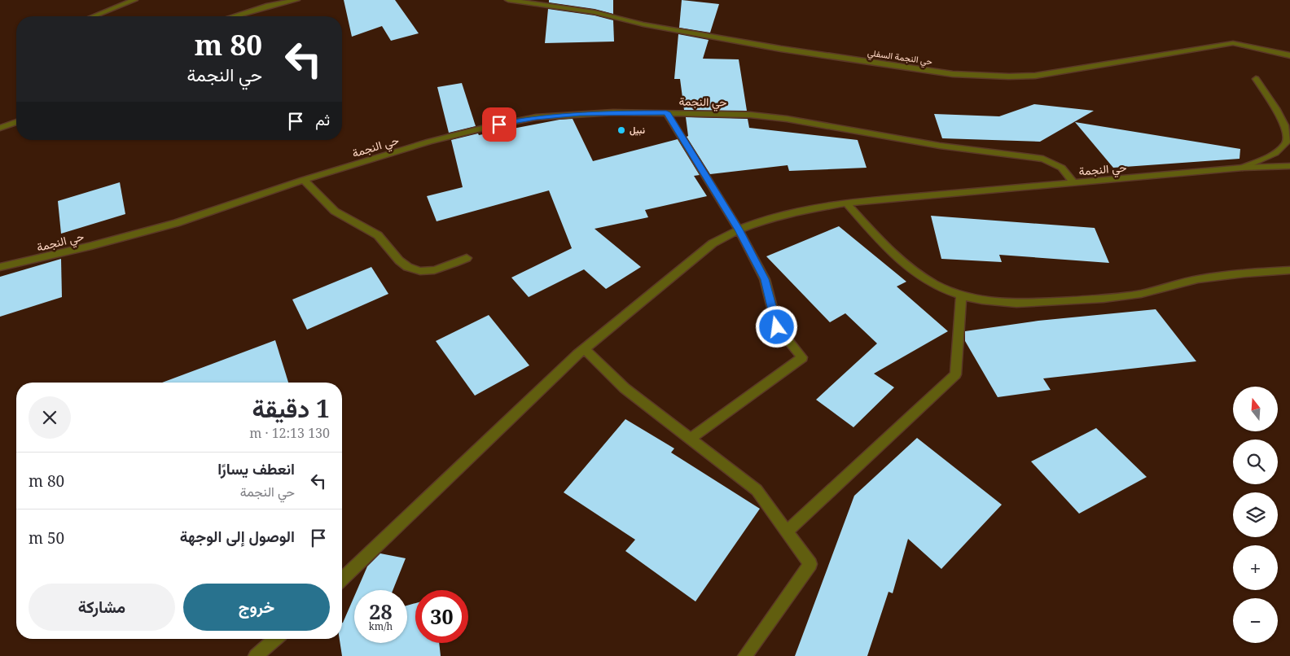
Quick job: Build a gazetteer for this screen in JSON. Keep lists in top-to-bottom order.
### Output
{
  "streets": {
    "street": ["حي النجمة السفلي", "حي النجمة"]
  },
  "places": ["نبيل"],
  "north": "top",
  "page": {
    "turn": ["80 m", "حي النجمة"],
    "then": "ثم",
    "heading": ["1 دقيقة", "130 m · 12:13"],
    "map_buttons": ["+", "−"],
    "list": [
      {
        "name": "انعطف يسارًا",
        "note": "حي النجمة",
        "value": "80 m"
      },
      {
        "name": "الوصول إلى الوجهة",
        "value": "50 m"
      }
    ],
    "buttons": ["خروج", "مشاركة"],
    "speed": "28 km/h",
    "limit": "30"
  }
}
